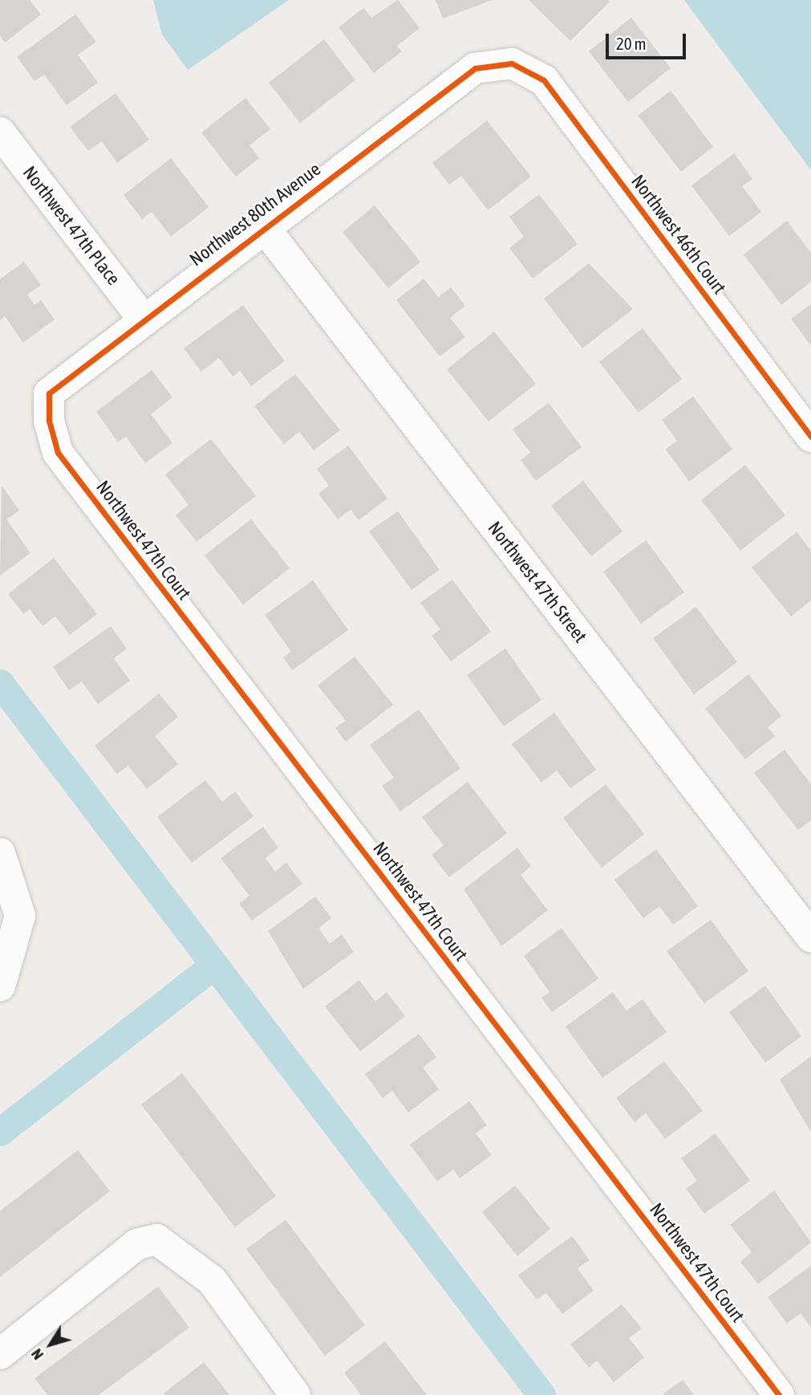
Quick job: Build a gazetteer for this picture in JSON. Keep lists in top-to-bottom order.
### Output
{
  "streets": {
    "street": [
      "Northwest 80th Avenue",
      "Northwest 47th Place",
      "Northwest 46th Court",
      "Northwest 47th Court",
      "Northwest 47th Street"
    ]
  },
  "crossings": [
    ["Northwest 80th Avenue", "Northwest 47th Place"],
    ["Northwest 80th Avenue", "Northwest 46th Court"],
    ["Northwest 80th Avenue", "Northwest 47th Court"],
    ["Northwest 80th Avenue", "Northwest 47th Street"]
  ],
  "scale_bar": "20 m",
  "north": "bottom left"
}
